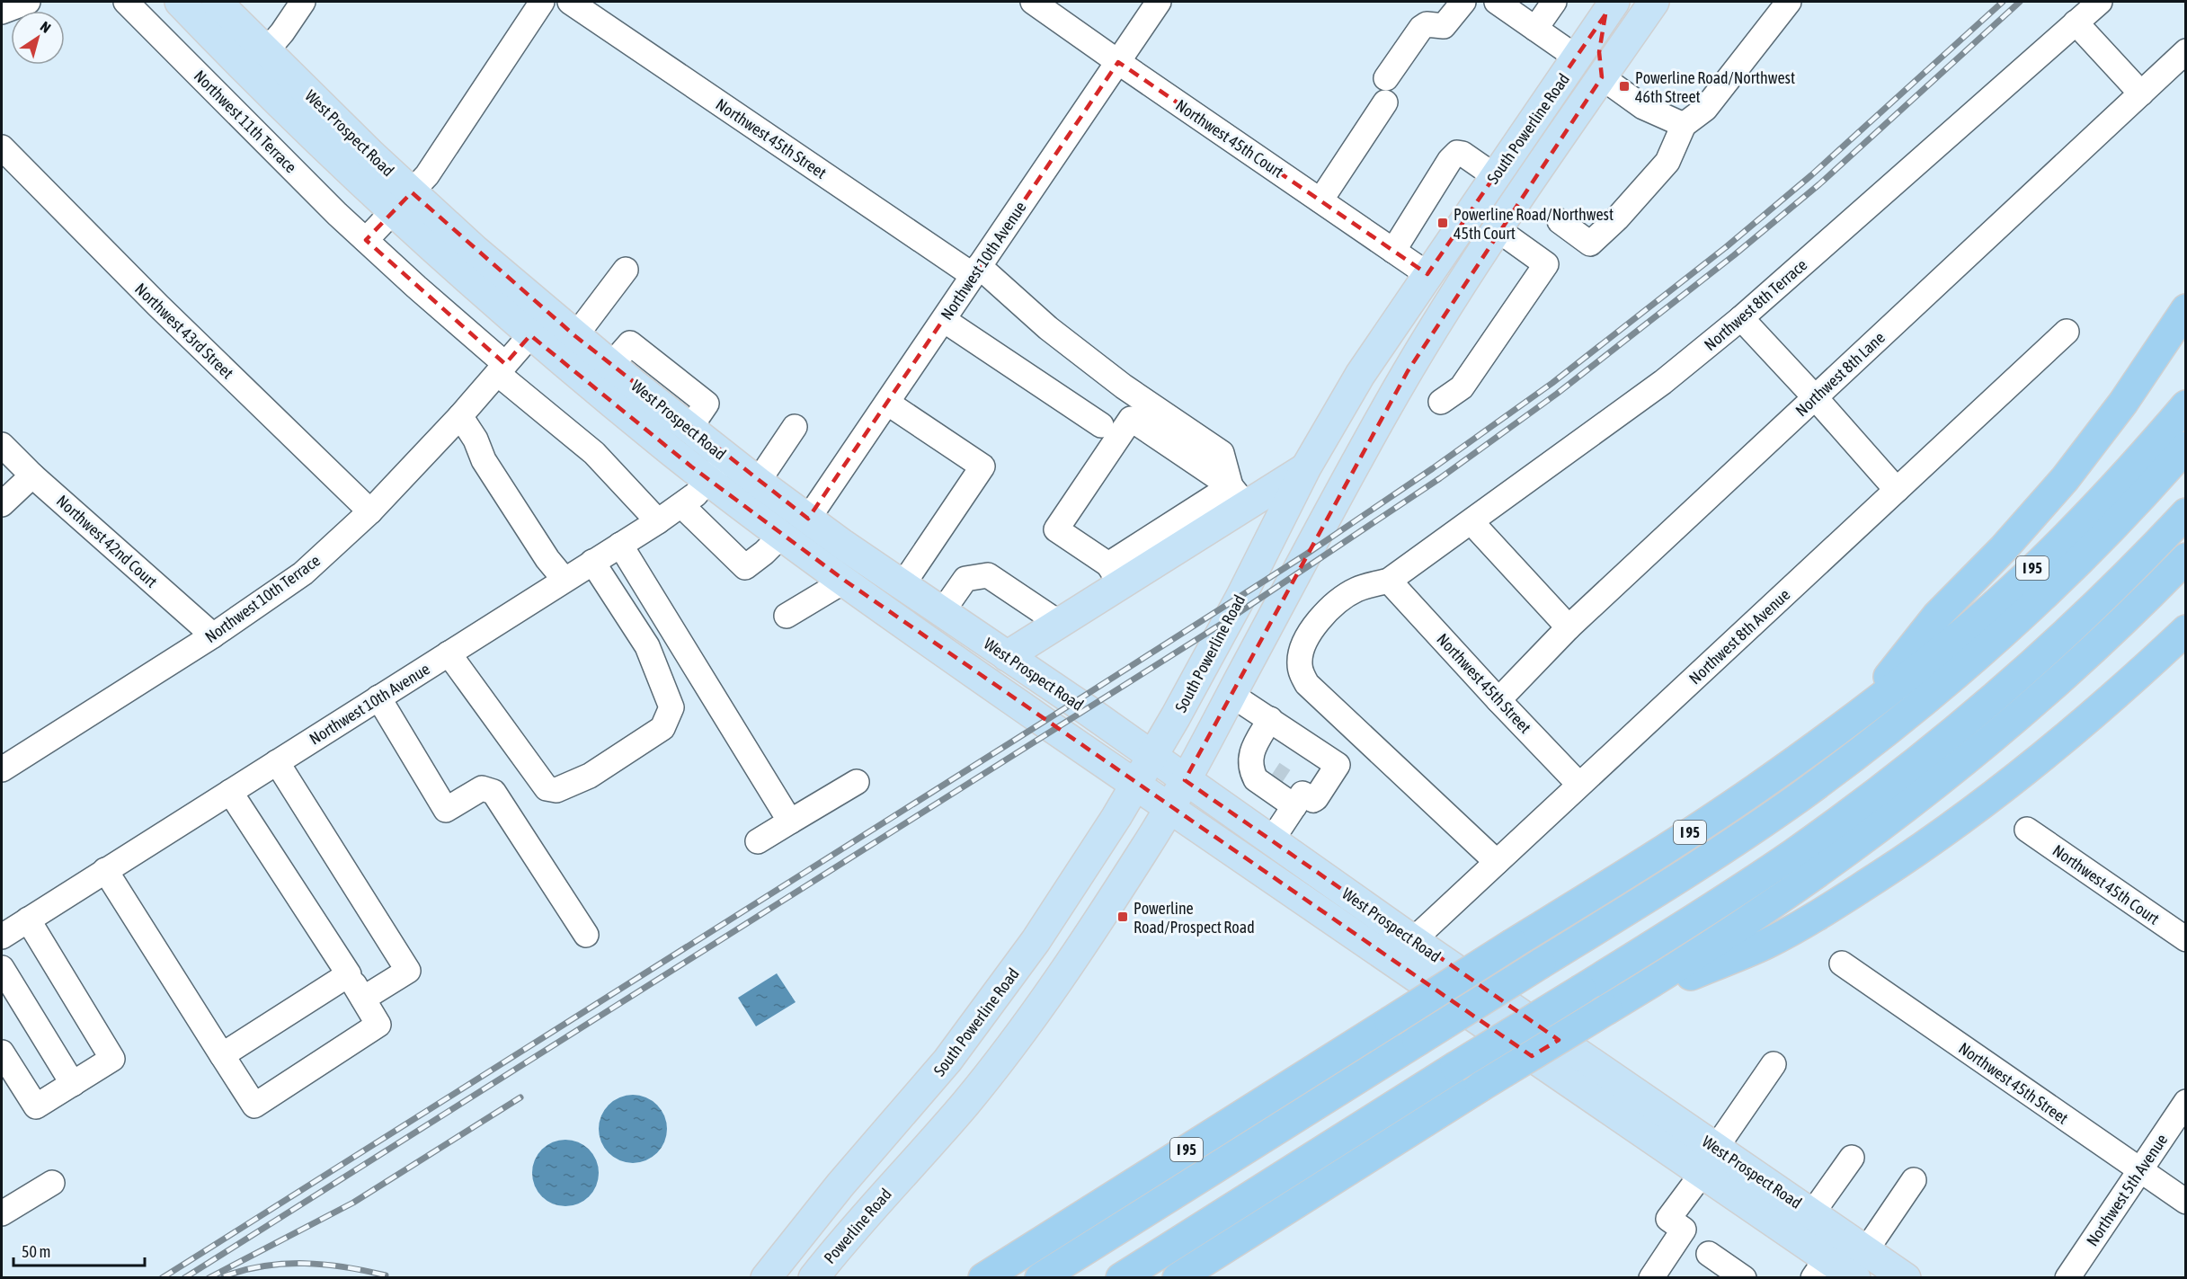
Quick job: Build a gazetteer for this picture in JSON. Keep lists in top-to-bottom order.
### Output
{
  "streets": {
    "highway": ["I 95"],
    "main road": ["South Powerline Road", "West Prospect Road", "Powerline Road"],
    "street": [
      "Northwest 11th Terrace",
      "Northwest 45th Street",
      "Northwest 45th Court",
      "Northwest 10th Avenue",
      "Northwest 8th Terrace",
      "Northwest 43rd Street",
      "Northwest 8th Lane",
      "Northwest 42nd Court",
      "Northwest 10th Terrace",
      "Northwest 8th Avenue",
      "Northwest 5th Avenue"
    ]
  },
  "crossings": [
    ["Northwest 11th Terrace", "Northwest 10th Avenue"],
    ["Northwest 11th Terrace", "Northwest 10th Terrace"],
    ["South Powerline Road", "West Prospect Road"],
    ["South Powerline Road", "Northwest 45th Court"],
    ["South Powerline Road", "Powerline Road"],
    ["West Prospect Road", "Northwest 10th Avenue"],
    ["West Prospect Road", "Northwest 10th Terrace"],
    ["West Prospect Road", "Northwest 8th Avenue"],
    ["Northwest 45th Street", "Northwest 10th Avenue"],
    ["Northwest 45th Street", "Northwest 8th Terrace"],
    ["Northwest 45th Street", "Northwest 8th Lane"],
    ["Northwest 45th Street", "Northwest 8th Avenue"],
    ["Northwest 45th Street", "Northwest 5th Avenue"],
    ["Northwest 45th Court", "Northwest 10th Avenue"],
    ["Northwest 8th Terrace", "Northwest 8th Avenue"],
    ["Northwest 43rd Street", "Northwest 10th Terrace"],
    ["Northwest 42nd Court", "Northwest 10th Terrace"]
  ],
  "places": {
    "transit": ["Powerline Road/Northwest 46th Street", "Powerline Road/Northwest 45th Court", "Powerline Road/Prospect Road"]
  },
  "scale_bar": "50 m",
  "north": "top right"
}
